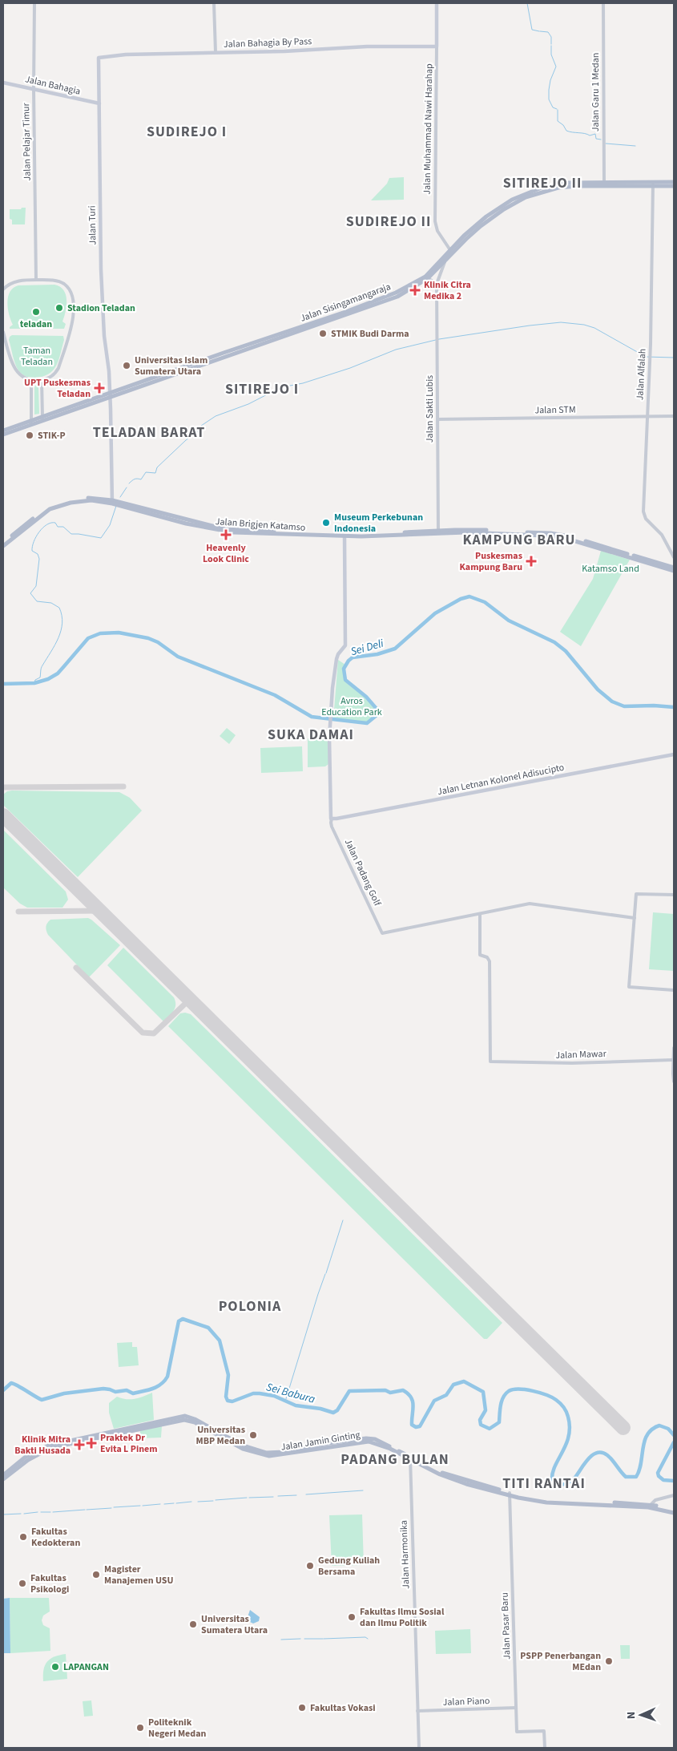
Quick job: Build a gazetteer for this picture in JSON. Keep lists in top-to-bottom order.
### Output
{
  "streets": {
    "main road": [
      "Jalan Bahagia By Pass",
      "Jalan Bahagia",
      "Jalan Muhammad Nawi Harahap",
      "Jalan Turi",
      "Jalan Sisingamangaraja",
      "Jalan Brigjen Katamso",
      "Jalan Letnan Kolonel Adisucipto",
      "Jalan Padang Golf",
      "Jalan Jamin Ginting"
    ],
    "street": [
      "Jalan Garu 1 Medan",
      "Jalan Pelajar Timur",
      "Jalan Alfalah",
      "Jalan Sakti Lubis",
      "Jalan STM",
      "Jalan Mawar",
      "Jalan Harmonika",
      "Jalan Pasar Baru",
      "Jalan Piano"
    ]
  },
  "crossings": [
    ["Jalan Bahagia By Pass", "Jalan Muhammad Nawi Harahap"],
    ["Jalan Bahagia By Pass", "Jalan Turi"],
    ["Jalan Bahagia", "Jalan Pelajar Timur"],
    ["Jalan Bahagia", "Jalan Turi"],
    ["Jalan Garu 1 Medan", "Jalan Sisingamangaraja"],
    ["Jalan Muhammad Nawi Harahap", "Jalan Sisingamangaraja"],
    ["Jalan Turi", "Jalan Sisingamangaraja"],
    ["Jalan Turi", "Jalan Brigjen Katamso"],
    ["Jalan Sisingamangaraja", "Jalan Alfalah"],
    ["Jalan Sisingamangaraja", "Jalan Sakti Lubis"],
    ["Jalan Alfalah", "Jalan STM"],
    ["Jalan Sakti Lubis", "Jalan STM"],
    ["Jalan Sakti Lubis", "Jalan Brigjen Katamso"],
    ["Jalan Brigjen Katamso", "Jalan Padang Golf"],
    ["Jalan Letnan Kolonel Adisucipto", "Jalan Padang Golf"],
    ["Jalan Padang Golf", "Jalan Mawar"],
    ["Jalan Jamin Ginting", "Jalan Harmonika"],
    ["Jalan Jamin Ginting", "Jalan Pasar Baru"],
    ["Jalan Harmonika", "Jalan Piano"],
    ["Jalan Pasar Baru", "Jalan Piano"]
  ],
  "districts": [
    "SUDIREJO I",
    "SITIREJO II",
    "SUDIREJO II",
    "SITIREJO I",
    "TELADAN BARAT",
    "KAMPUNG BARU",
    "SUKA DAMAI",
    "POLONIA",
    "PADANG BULAN",
    "TITI RANTAI"
  ],
  "water": ["Sei Deli", "Sei Babura"],
  "parks": ["Taman Teladan", "Katamso Land", "Avros Education Park"],
  "places": {
    "health": [
      "Klinik Citra Medika 2",
      "UPT Puskesmas Teladan",
      "Heavenly Look Clinic",
      "Puskesmas Kampung Baru",
      "Praktek Dr Evita L Pinem",
      "Klinik Mitra Bakti Husada"
    ],
    "other": [
      "Stadion Teladan",
      "teladan",
      "STMIK Budi Darma",
      "Universitas Islam Sumatera Utara",
      "STIK-P",
      "Museum Perkebunan Indonesia",
      "Universitas MBP Medan",
      "Fakultas Kedokteran",
      "Gedung Kuliah Bersama",
      "Magister Manajemen USU",
      "Fakultas Psikologi",
      "Fakultas Ilmu Sosial dan Ilmu Politik",
      "Universitas Sumatera Utara",
      "PSPP Penerbangan MEdan",
      "LAPANGAN",
      "Fakultas Vokasi",
      "Politeknik Negeri Medan"
    ]
  },
  "north": "left"
}
